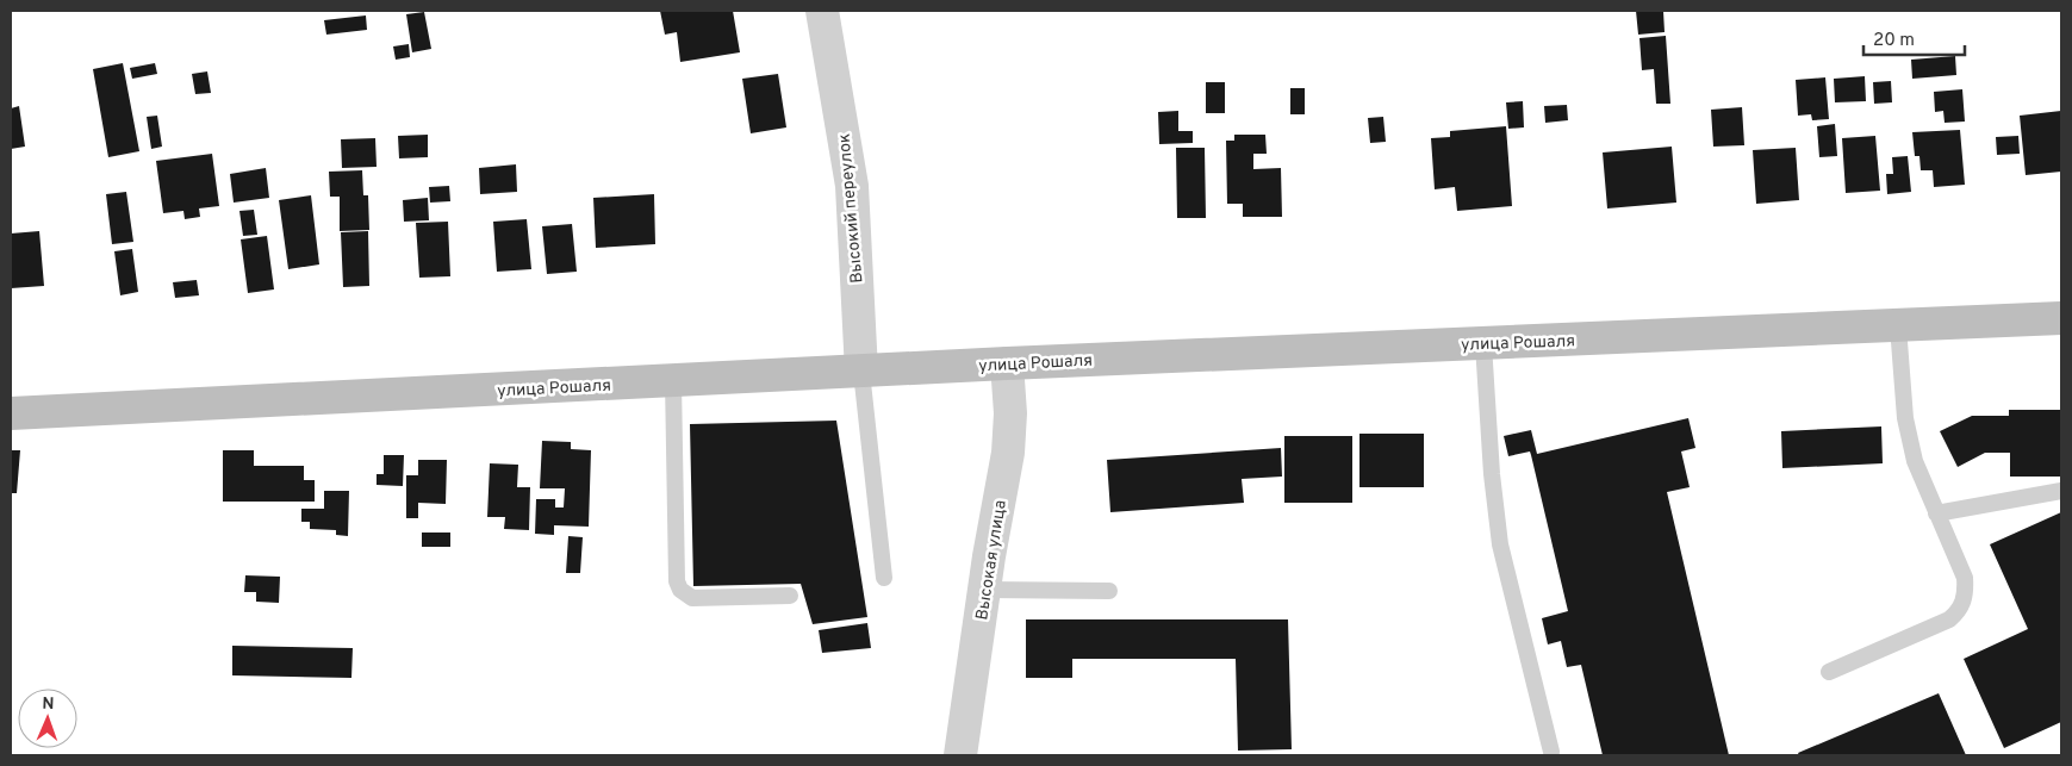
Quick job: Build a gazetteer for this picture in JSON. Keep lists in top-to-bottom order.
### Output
{
  "streets": {
    "main road": ["улица Рошаля"],
    "street": ["Высокий переулок", "Высокая улица"]
  },
  "crossings": [
    ["Высокий переулок", "улица Рошаля"],
    ["улица Рошаля", "Высокая улица"]
  ],
  "scale_bar": "20 m",
  "north": "top"
}
